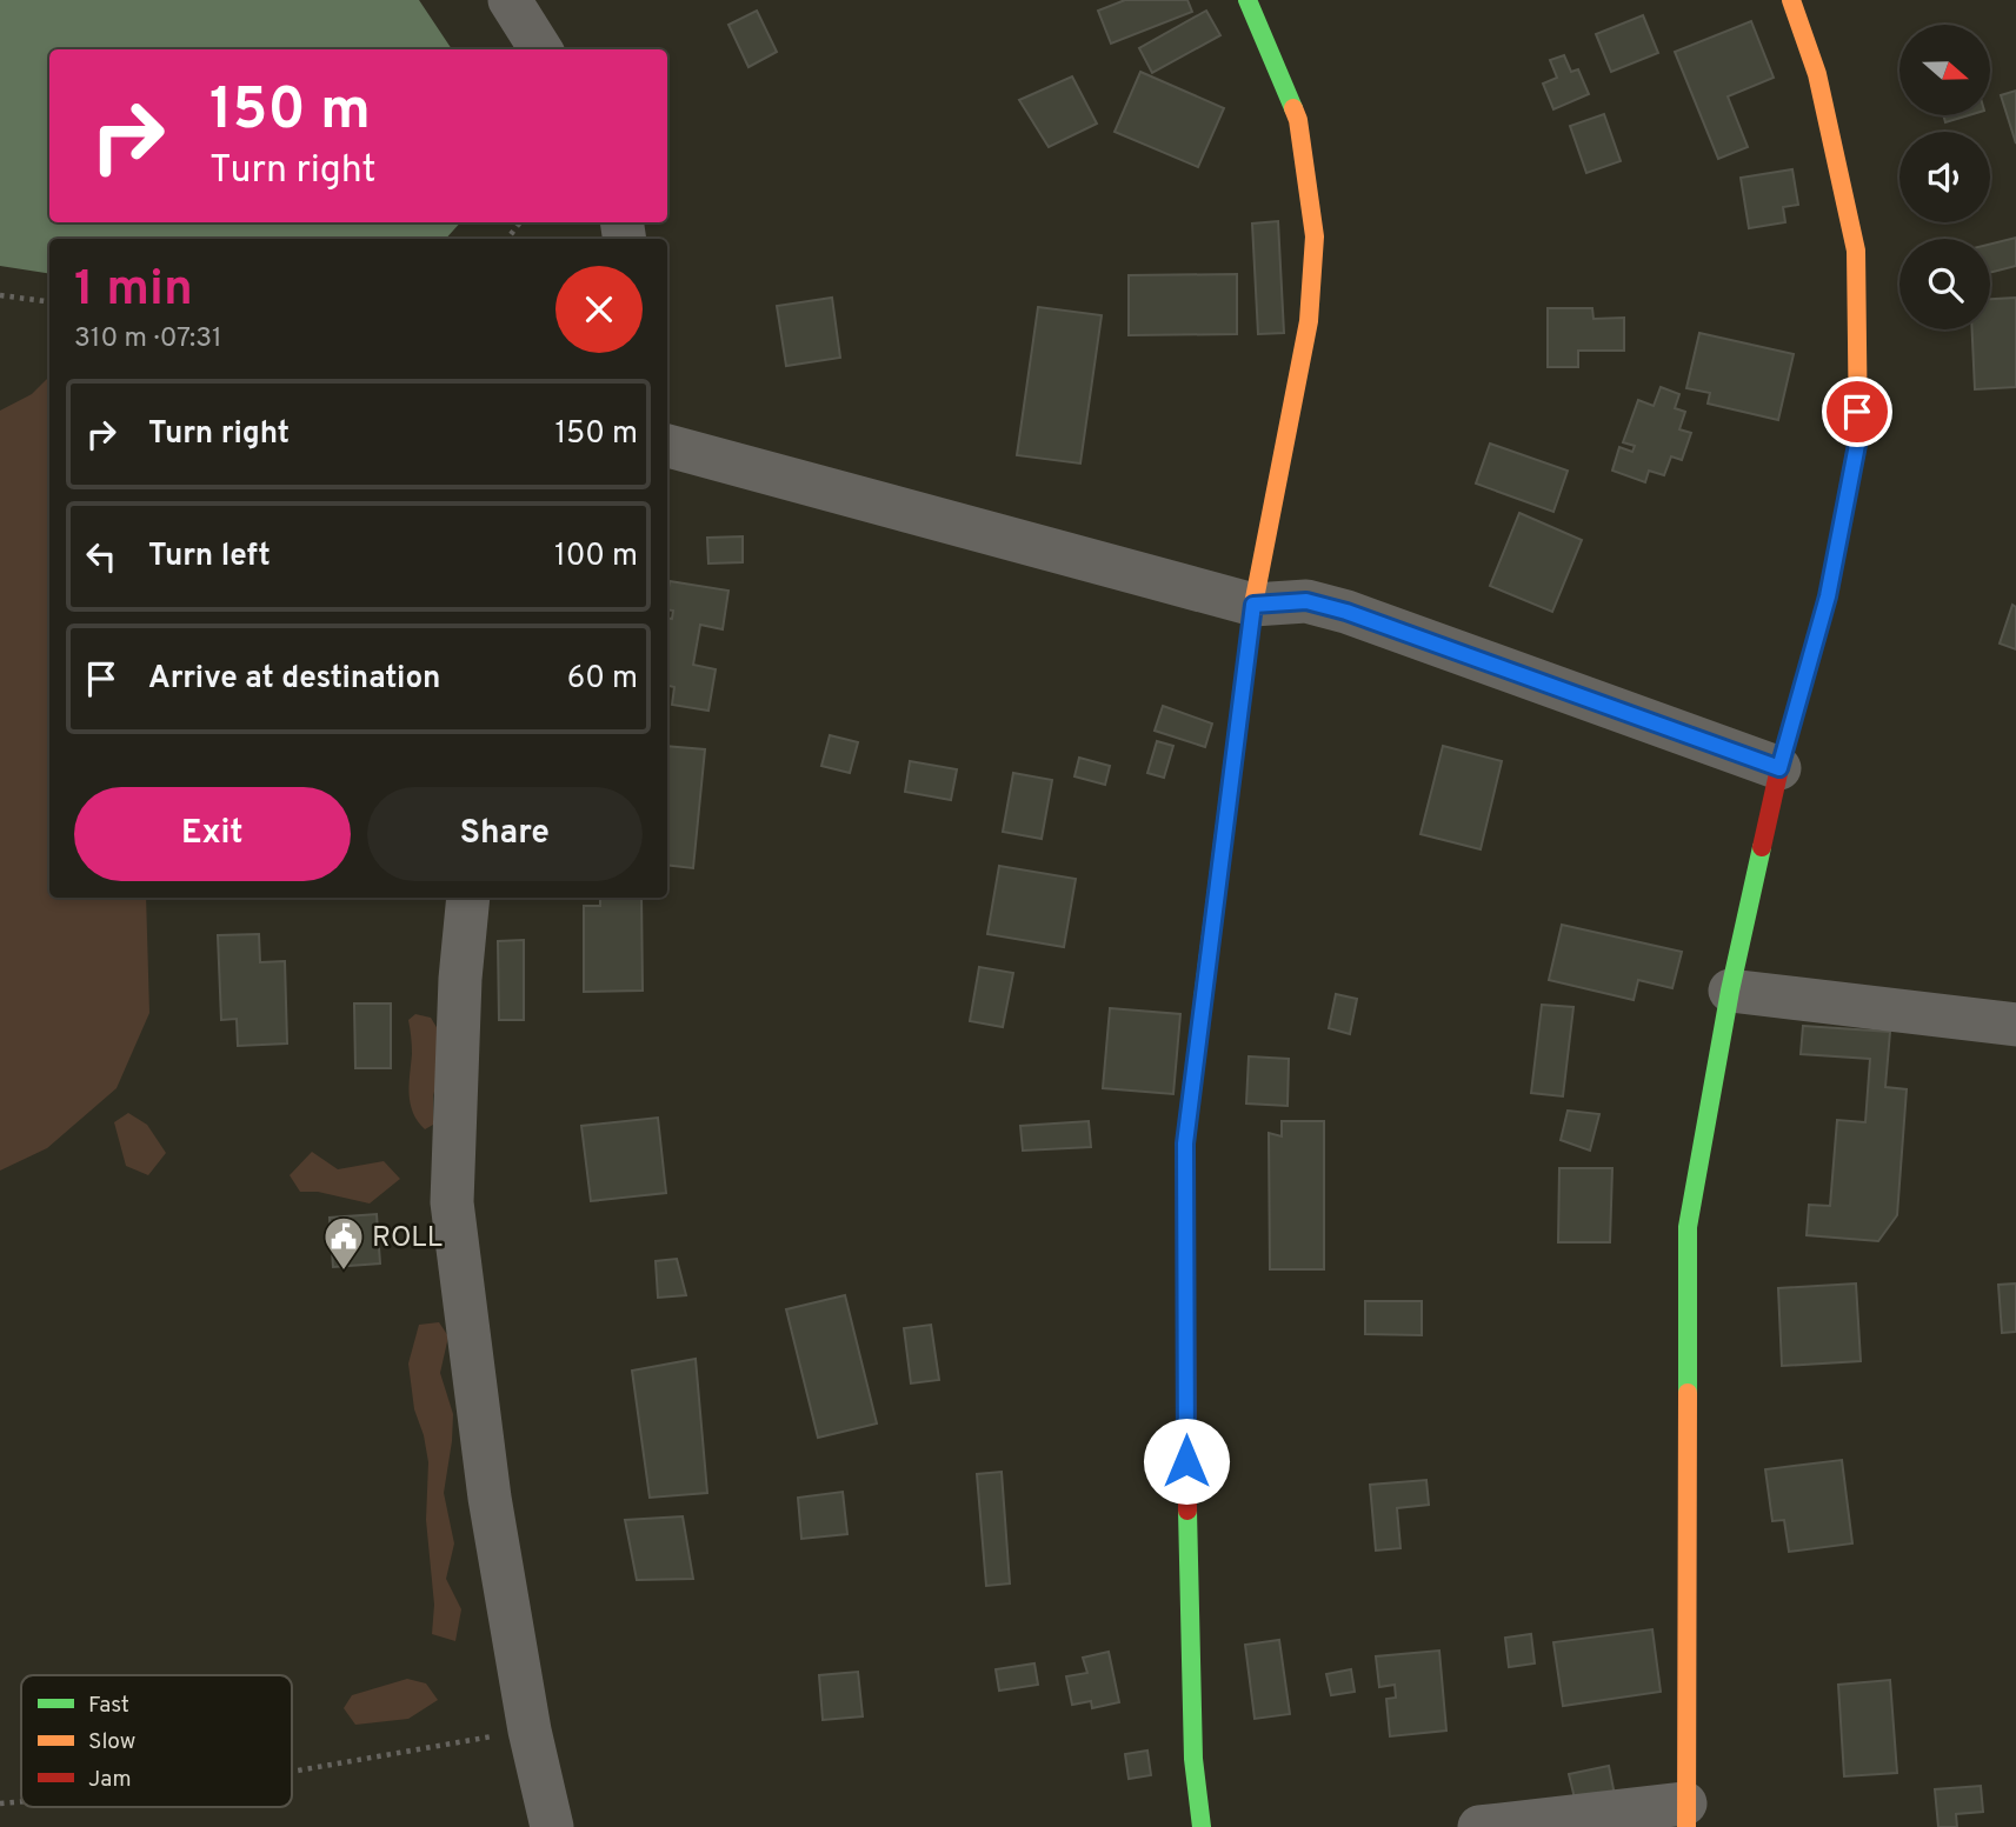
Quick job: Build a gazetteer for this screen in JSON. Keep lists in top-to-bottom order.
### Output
{
  "places": {
    "public building": ["ROLL"]
  },
  "legend": ["Fast", "Slow", "Jam"],
  "north": "right",
  "page": {
    "turn": ["150 m", "Turn right"],
    "heading": ["1 min", "310 m · 07:31"],
    "list": [
      {
        "name": "Turn right",
        "value": "150 m"
      },
      {
        "name": "Turn left",
        "value": "100 m"
      },
      {
        "name": "Arrive at destination",
        "value": "60 m"
      }
    ],
    "buttons": ["Exit", "Share"]
  }
}
